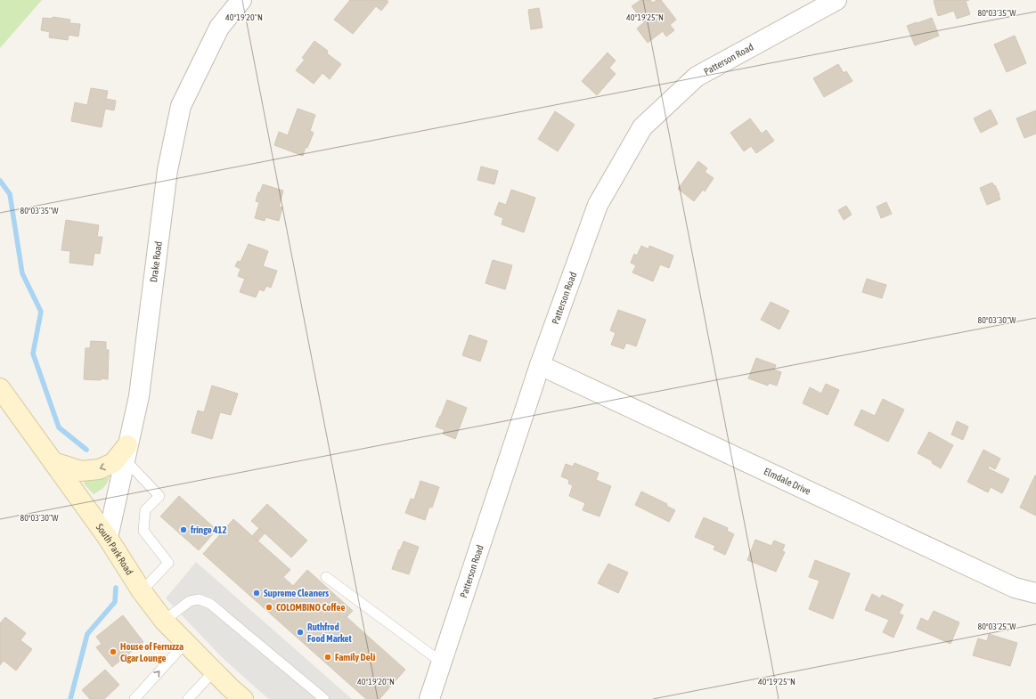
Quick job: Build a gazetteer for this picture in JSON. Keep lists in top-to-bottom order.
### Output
{
  "streets": {
    "main road": ["South Park Road"],
    "street": ["Patterson Road", "Drake Road", "Elmdale Drive"]
  },
  "crossings": [
    ["Patterson Road", "Elmdale Drive"],
    ["Drake Road", "South Park Road"]
  ],
  "places": [
    "fringe 412",
    "Supreme Cleaners",
    "COLOMBINO Coffee",
    "Ruthfred Food Market",
    "House of Ferruzza Cigar Lounge",
    "Family Deli"
  ],
  "coordinates": [
    "80°03'35\"W",
    "40°19'20\"N",
    "40°19'25\"N",
    "80°03'30\"W",
    "80°03'25\"W"
  ]
}
